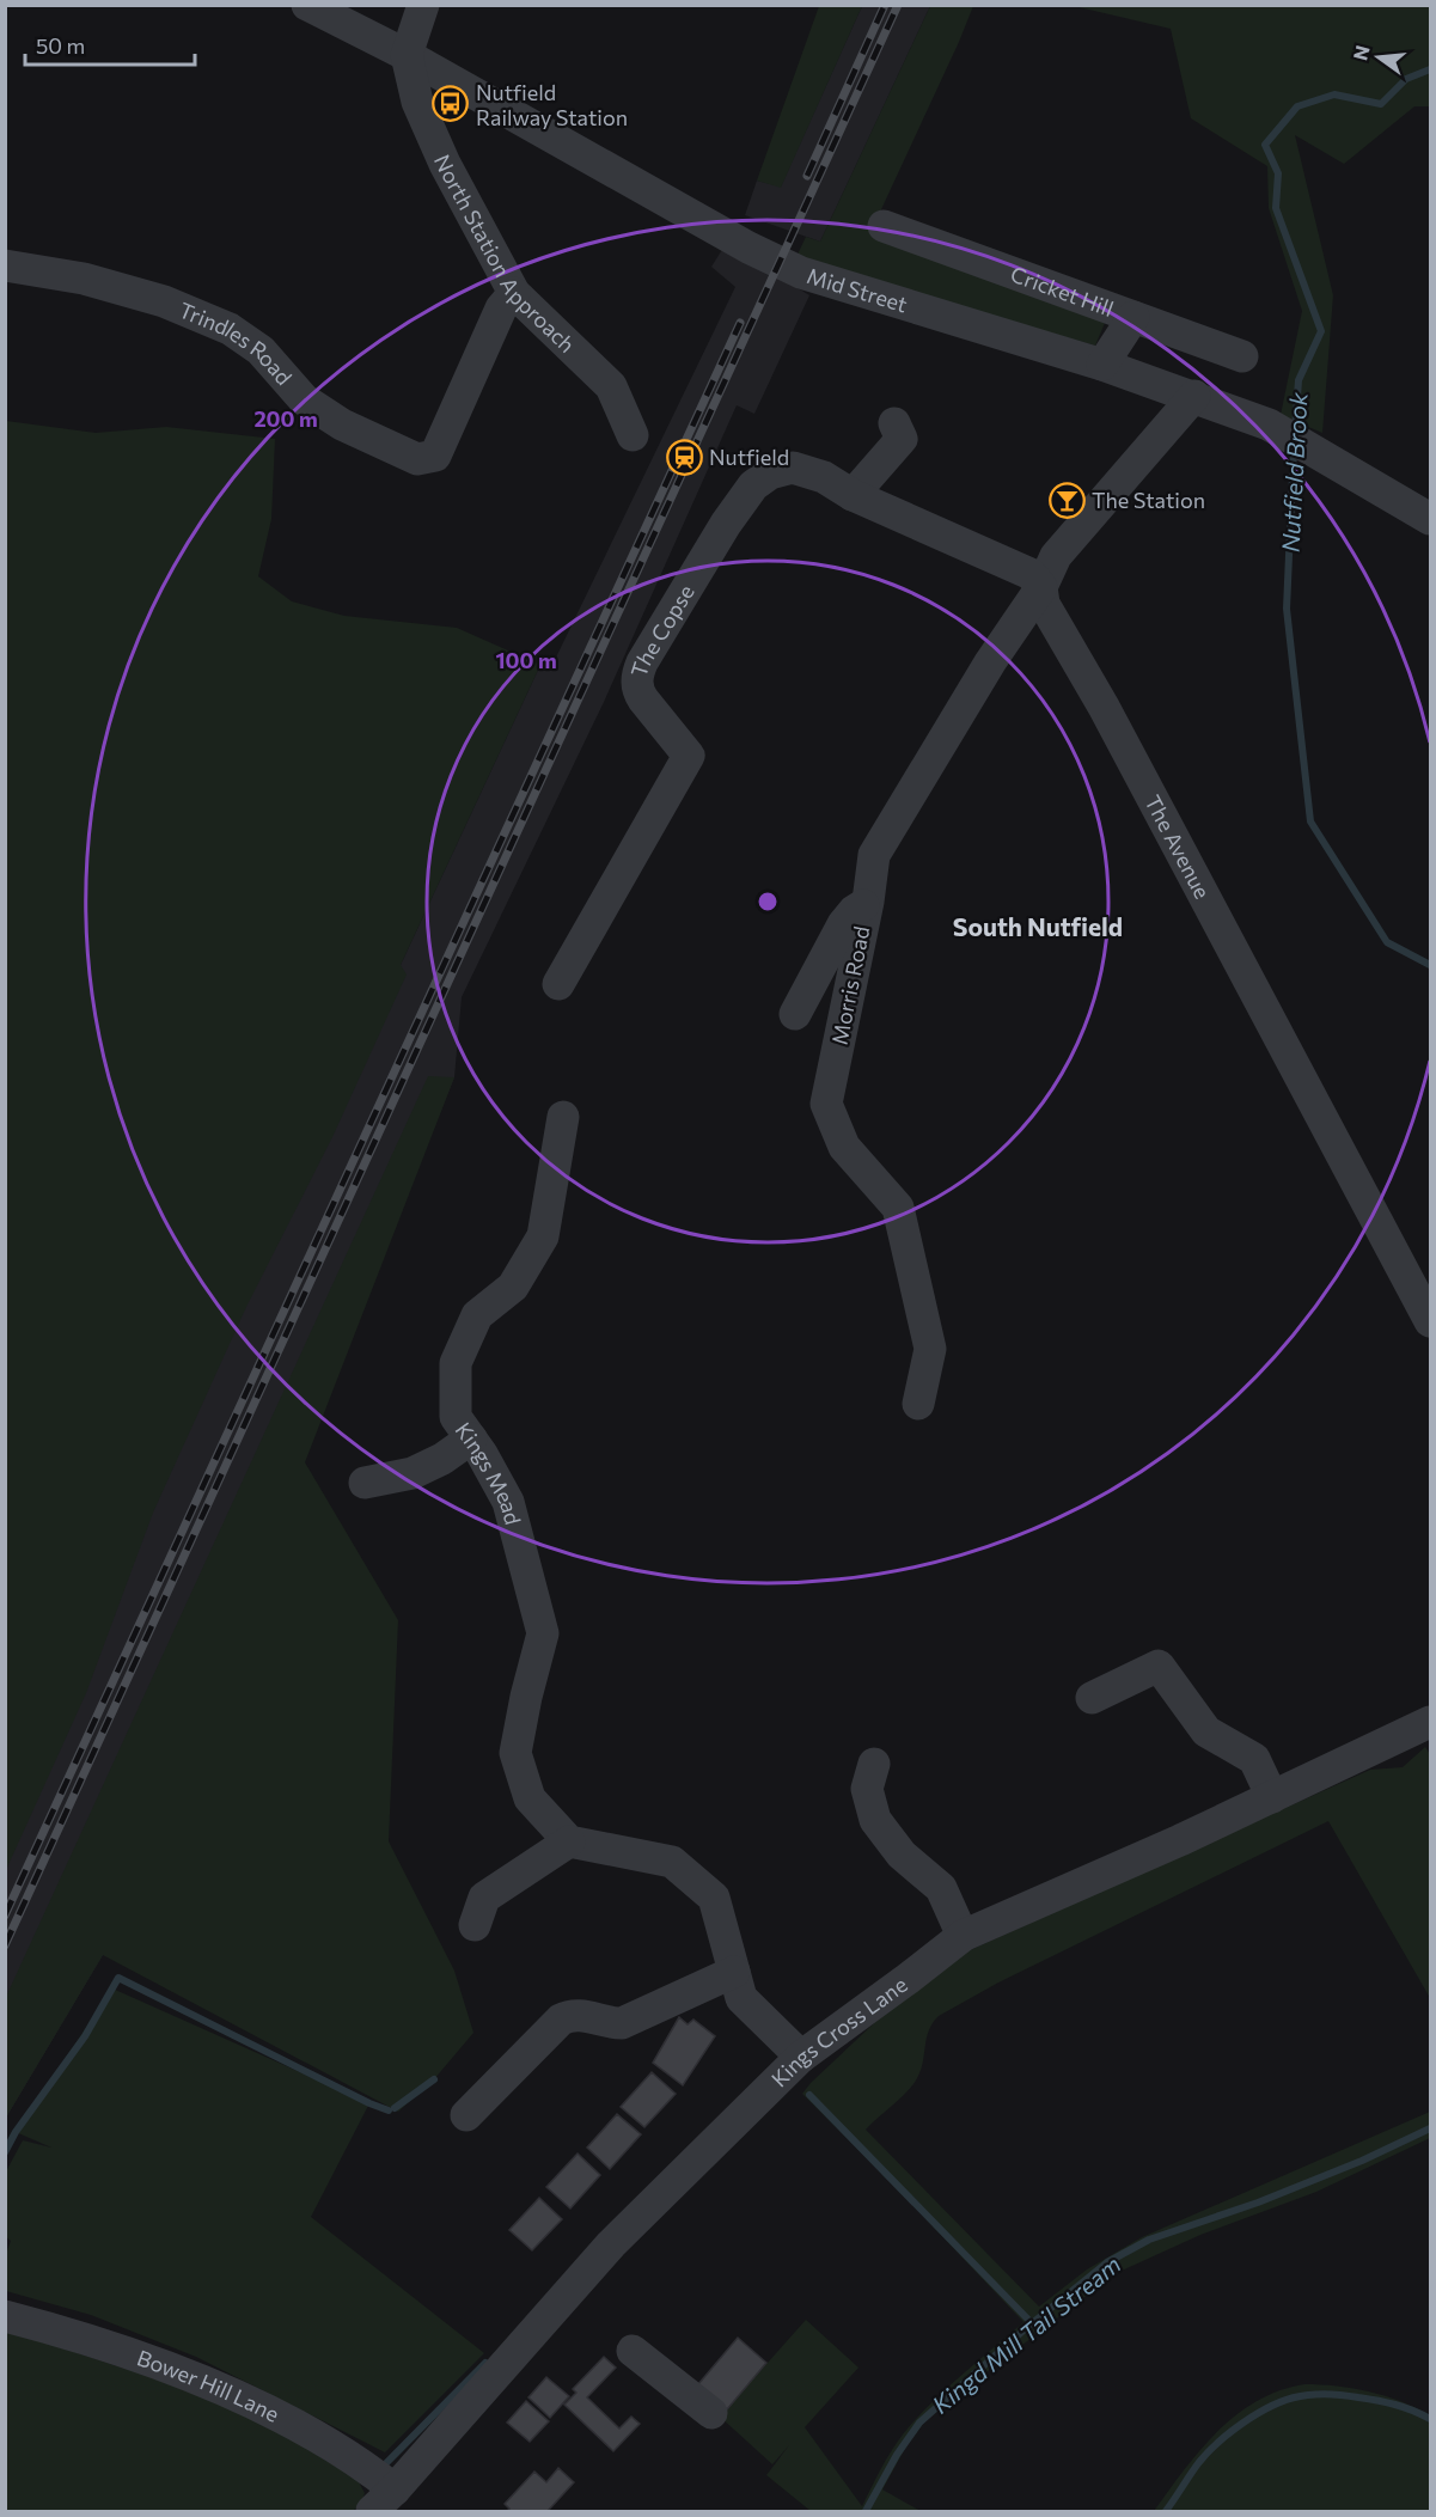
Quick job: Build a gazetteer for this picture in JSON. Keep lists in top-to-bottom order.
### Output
{
  "streets": {
    "street": [
      "North Station Approach",
      "Mid Street",
      "Cricket Hill",
      "Trindles Road",
      "The Copse",
      "The Avenue",
      "Morris Road",
      "Kings Mead",
      "Kings Cross Lane",
      "Bower Hill Lane"
    ]
  },
  "crossings": [
    ["North Station Approach", "Mid Street"],
    ["North Station Approach", "Trindles Road"],
    ["The Avenue", "Morris Road"],
    ["Kings Cross Lane", "Bower Hill Lane"]
  ],
  "districts": ["South Nutfield"],
  "water": ["Nutfield Brook", "Kingd Mill Tail Stream"],
  "places": {
    "bus stop": ["Nutfield Railway Station"],
    "station": ["Nutfield"],
    "bar": ["The Station"]
  },
  "scale_bar": "50 m",
  "north": "left",
  "rings": ["200 m", "100 m"]
}
